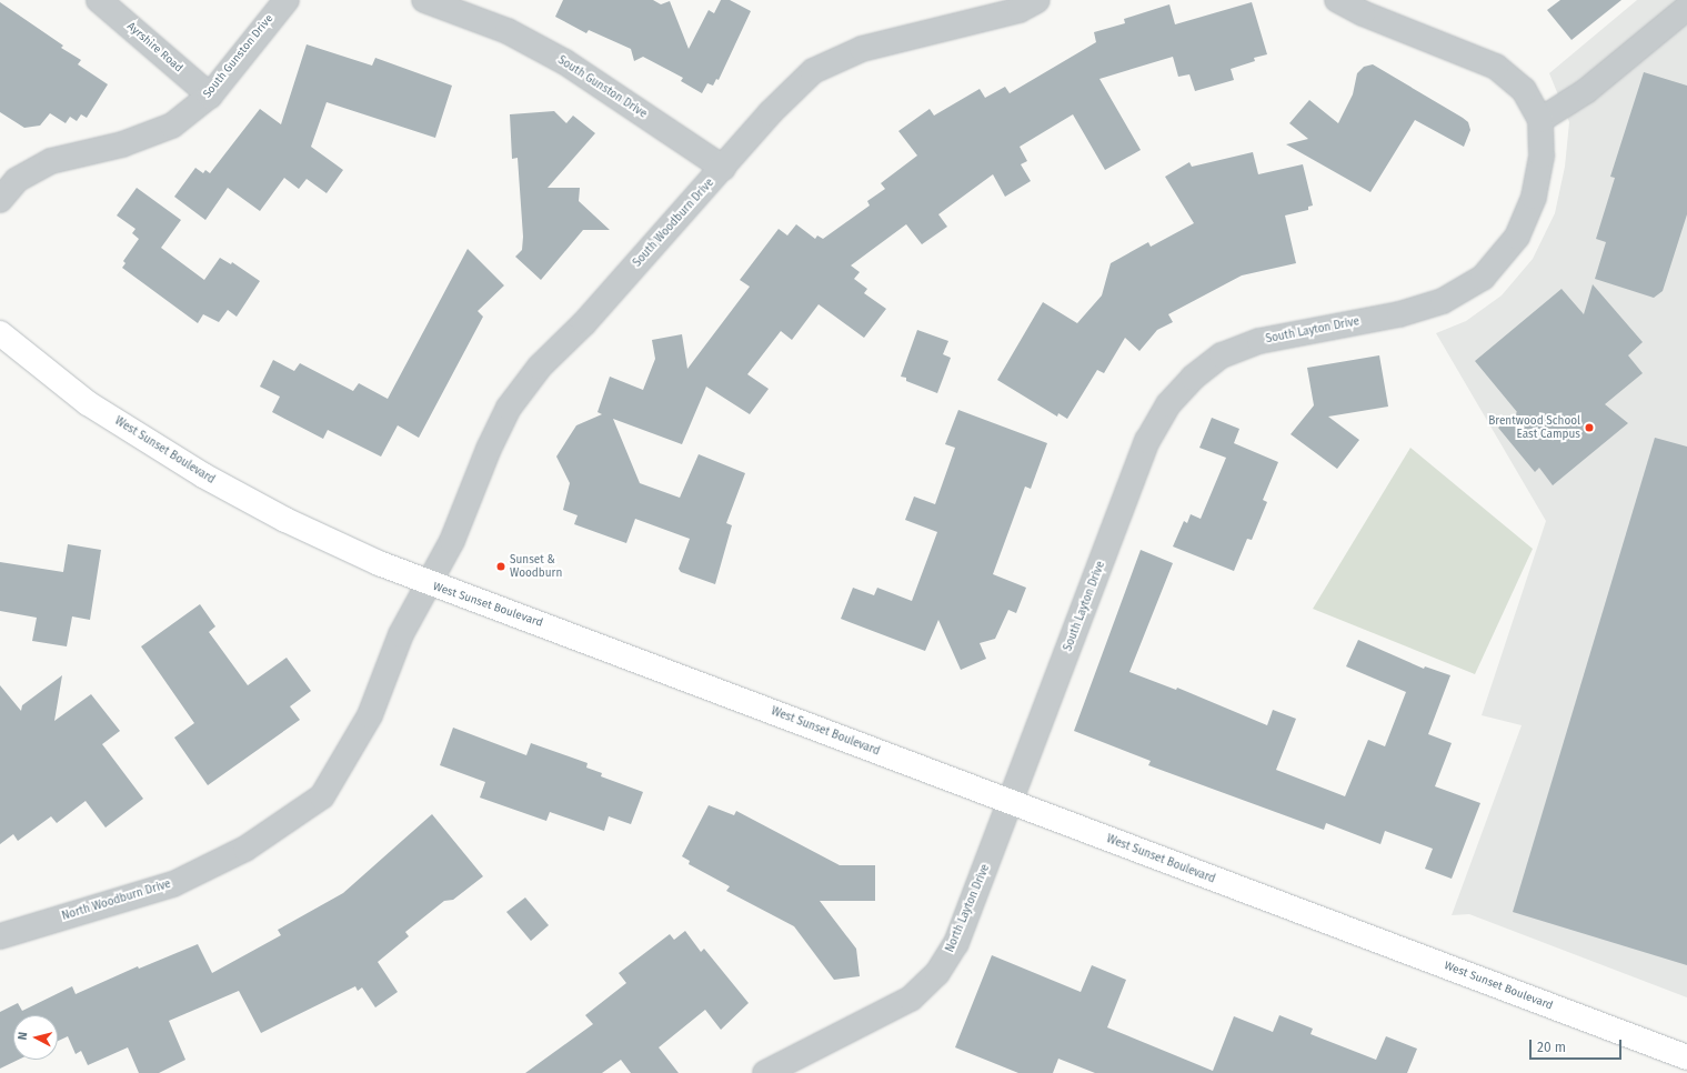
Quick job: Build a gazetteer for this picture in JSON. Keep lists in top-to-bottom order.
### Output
{
  "streets": {
    "main road": ["West Sunset Boulevard"],
    "street": [
      "Ayrshire Road",
      "South Gunston Drive",
      "South Woodburn Drive",
      "South Layton Drive",
      "North Woodburn Drive",
      "North Layton Drive"
    ]
  },
  "crossings": [
    ["Ayrshire Road", "South Gunston Drive"],
    ["South Gunston Drive", "South Woodburn Drive"],
    ["South Woodburn Drive", "West Sunset Boulevard"],
    ["South Woodburn Drive", "North Woodburn Drive"],
    ["South Layton Drive", "West Sunset Boulevard"],
    ["South Layton Drive", "North Layton Drive"],
    ["West Sunset Boulevard", "North Woodburn Drive"],
    ["West Sunset Boulevard", "North Layton Drive"]
  ],
  "places": ["Brentwood School East Campus", "Sunset & Woodburn"],
  "scale_bar": "20 m",
  "north": "left"
}
